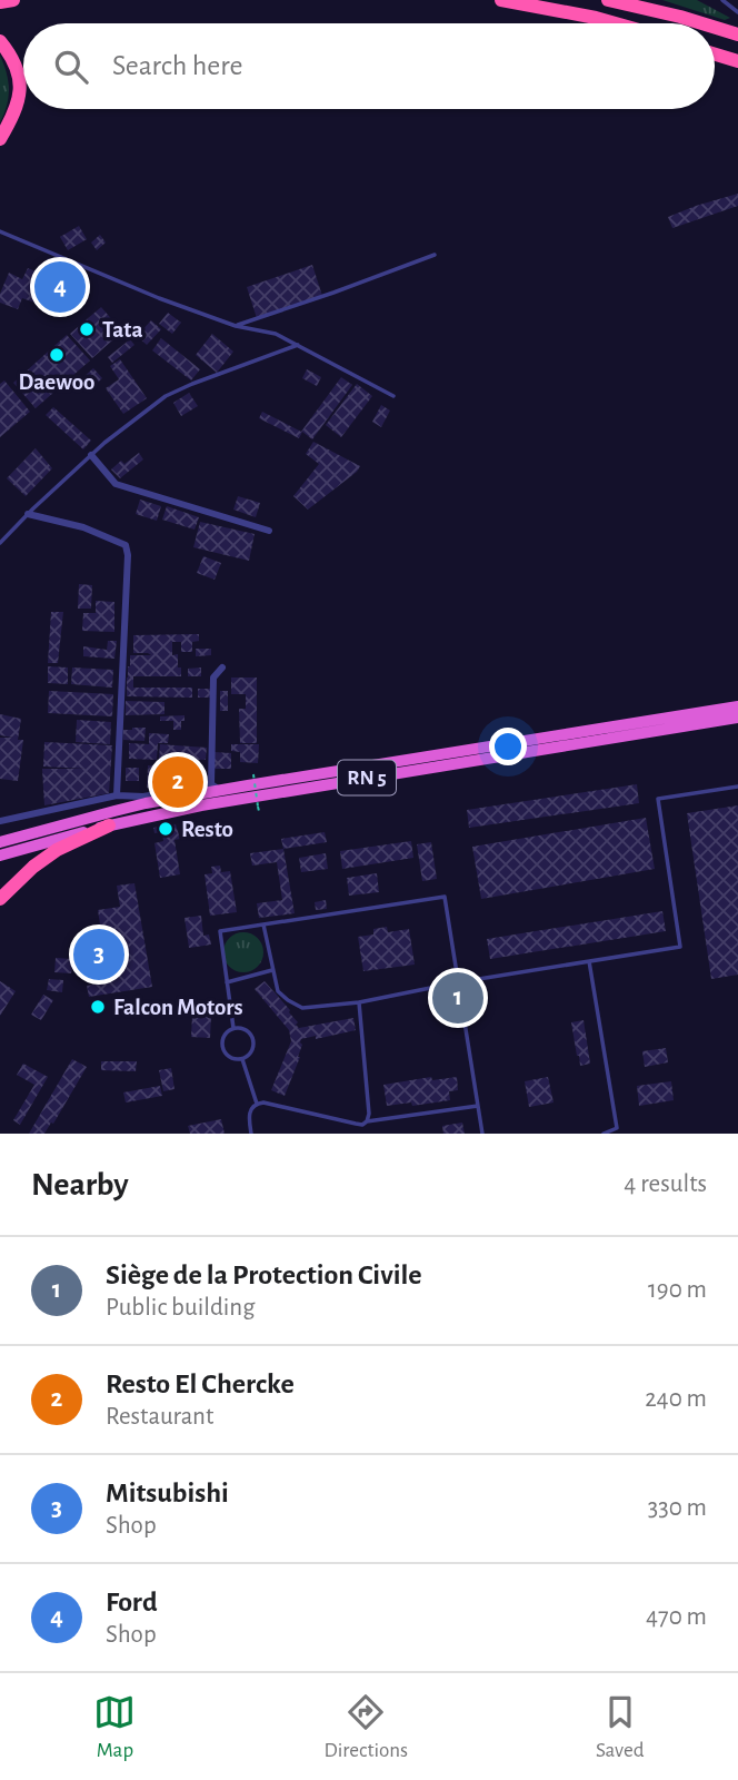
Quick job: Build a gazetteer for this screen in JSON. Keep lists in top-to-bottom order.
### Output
{
  "streets": {
    "highway": ["RN 5"]
  },
  "places": [
    "Tata",
    "Daewoo",
    "Resto",
    "Falcon Motors"
  ],
  "page": {
    "search": "Search here",
    "pins": [
      "4",
      "2",
      "3",
      "1"
    ],
    "heading": ["Nearby", "4 results"],
    "list": [
      {
        "mark": "1",
        "name": "Siège de la Protection Civile",
        "note": "Public building",
        "value": "190 m"
      },
      {
        "mark": "2",
        "name": "Resto El Chercke",
        "note": "Restaurant",
        "value": "240 m"
      },
      {
        "mark": "3",
        "name": "Mitsubishi",
        "note": "Shop",
        "value": "330 m"
      },
      {
        "mark": "4",
        "name": "Ford",
        "note": "Shop",
        "value": "470 m"
      }
    ],
    "nav": ["Map", "Directions", "Saved"]
  }
}
